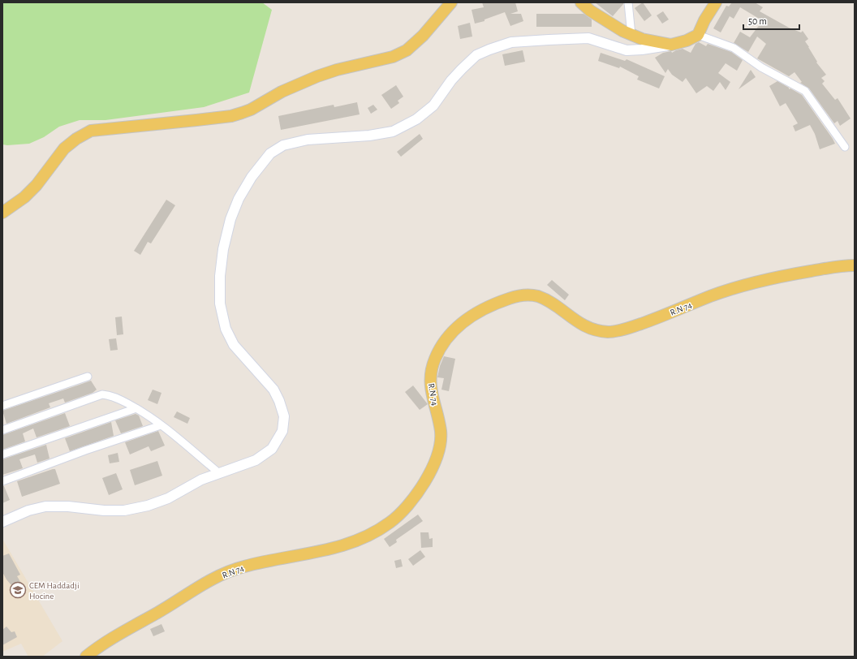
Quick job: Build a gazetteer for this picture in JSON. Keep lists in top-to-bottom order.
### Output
{
  "streets": {
    "main road": ["R.N 74"]
  },
  "places": {
    "school or university": ["CEM Haddadji Hocine"]
  },
  "scale_bar": "50 m"
}
